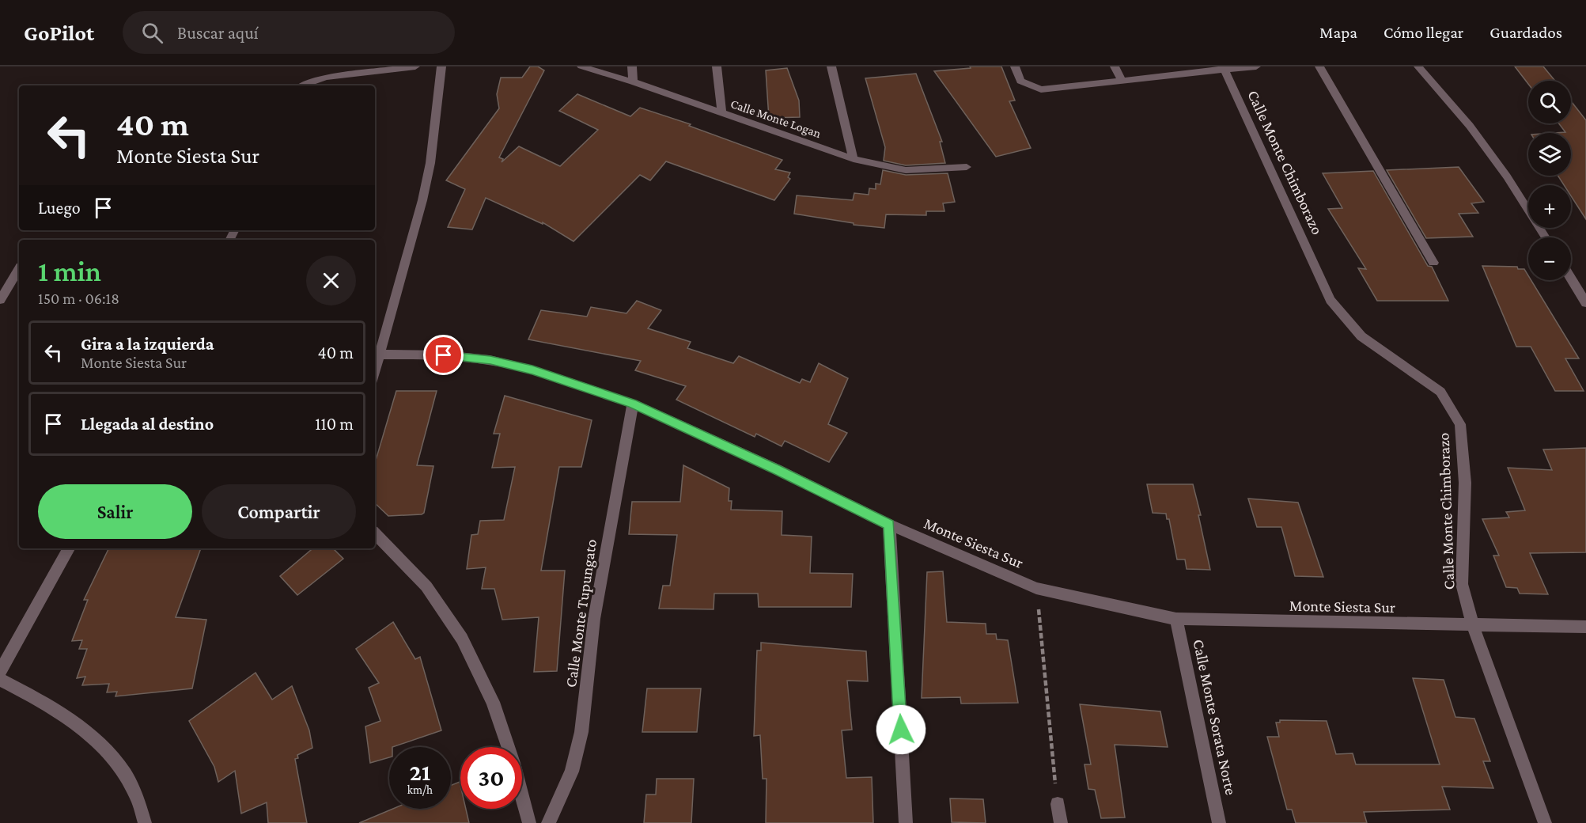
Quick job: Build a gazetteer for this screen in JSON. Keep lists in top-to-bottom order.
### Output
{
  "streets": {
    "street": [
      "Calle Monte Logan",
      "Calle Monte Chimborazo",
      "Monte Siesta Sur",
      "Calle Monte Tupungato",
      "Calle Monte Sorata Norte"
    ]
  },
  "crossings": [
    ["Calle Monte Chimborazo", "Monte Siesta Sur"],
    ["Monte Siesta Sur", "Calle Monte Tupungato"],
    ["Monte Siesta Sur", "Calle Monte Sorata Norte"]
  ],
  "page": {
    "header": "GoPilot",
    "search": "Buscar aquí",
    "nav": ["Mapa", "Cómo llegar", "Guardados"],
    "map_buttons": ["+", "−"],
    "turn": ["40 m", "Monte Siesta Sur"],
    "then": "Luego",
    "heading": ["1 min", "150 m · 06:18"],
    "list": [
      {
        "name": "Gira a la izquierda",
        "note": "Monte Siesta Sur",
        "value": "40 m"
      },
      {
        "name": "Llegada al destino",
        "value": "110 m"
      }
    ],
    "buttons": ["Salir", "Compartir"],
    "speed": "21 km/h",
    "limit": "30"
  }
}
